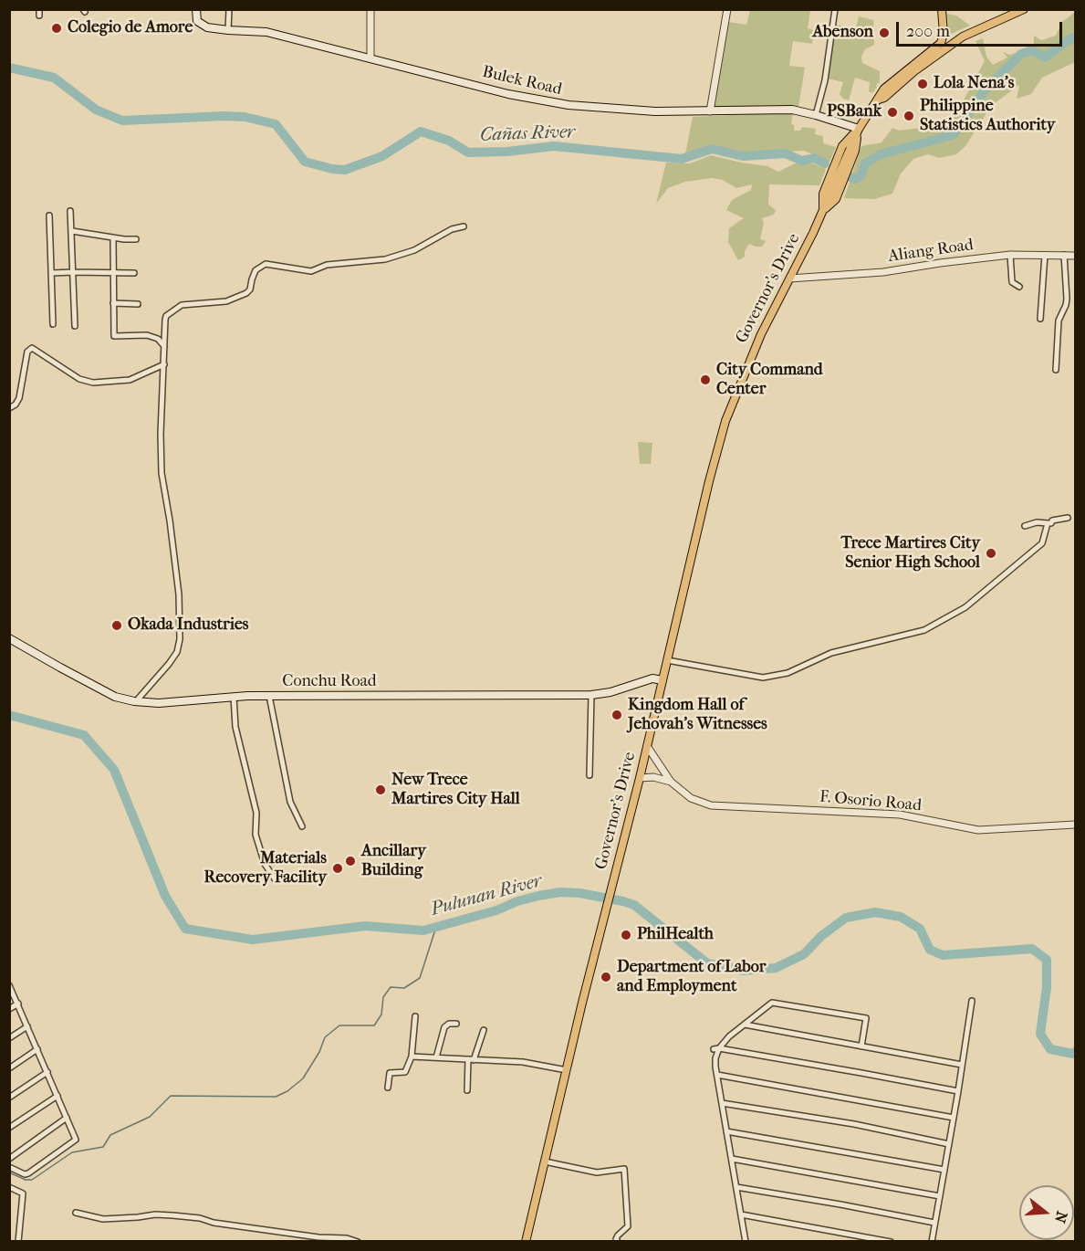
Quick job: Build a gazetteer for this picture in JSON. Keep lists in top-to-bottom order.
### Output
{
  "streets": {
    "main road": ["Bulek Road", "Governor's Drive", "Conchu Road"],
    "street": ["Aliang Road", "F. Osorio Road"]
  },
  "crossings": [
    ["Bulek Road", "Governor's Drive"],
    ["Aliang Road", "Governor's Drive"],
    ["Governor's Drive", "Conchu Road"],
    ["Governor's Drive", "F. Osorio Road"]
  ],
  "water": ["Cañas River", "Pulunan River"],
  "places": [
    "Colegio de Amore",
    "Abenson",
    "Lola Nena's",
    "PSBank",
    "Philippine Statistics Authority",
    "City Command Center",
    "Trece Martires City Senior High School",
    "Okada Industries",
    "Kingdom Hall of Jehovah's Witnesses",
    "New Trece Martires City Hall",
    "Ancillary Building",
    "Materials Recovery Facility",
    "PhilHealth",
    "Department of Labor and Employment"
  ],
  "scale_bar": "200 m",
  "north": "right"
}
